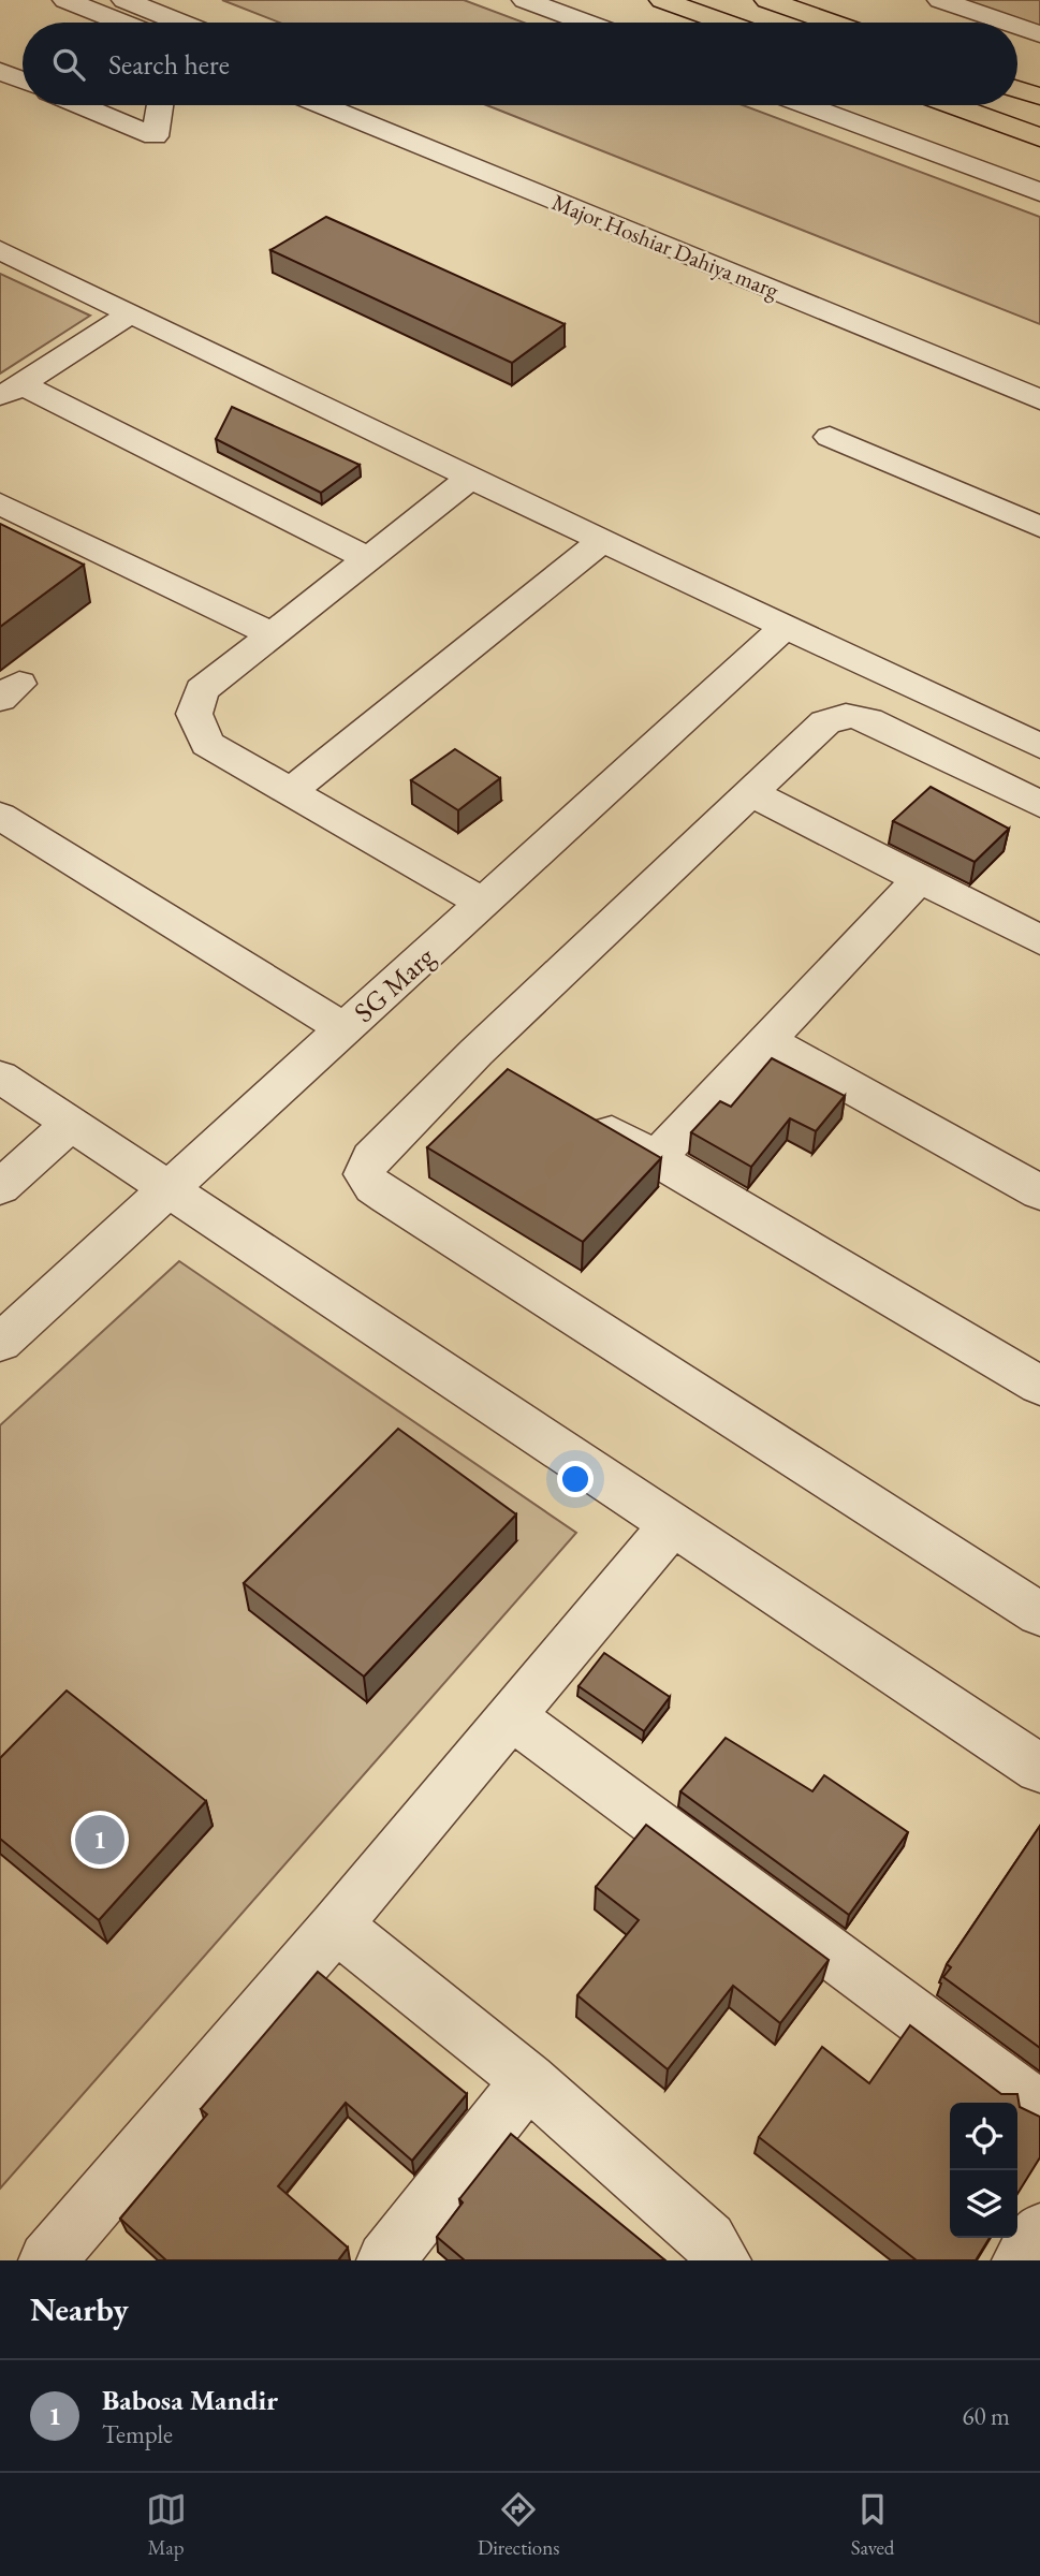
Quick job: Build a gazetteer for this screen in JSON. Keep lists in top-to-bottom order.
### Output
{
  "streets": {
    "street": ["Major Hoshiar Dahiya marg", "SG Marg"]
  },
  "page": {
    "search": "Search here",
    "pins": "1",
    "heading": "Nearby",
    "list": [
      {
        "mark": "1",
        "name": "Babosa Mandir",
        "note": "Temple",
        "value": "60 m"
      }
    ],
    "nav": ["Map", "Directions", "Saved"]
  }
}
